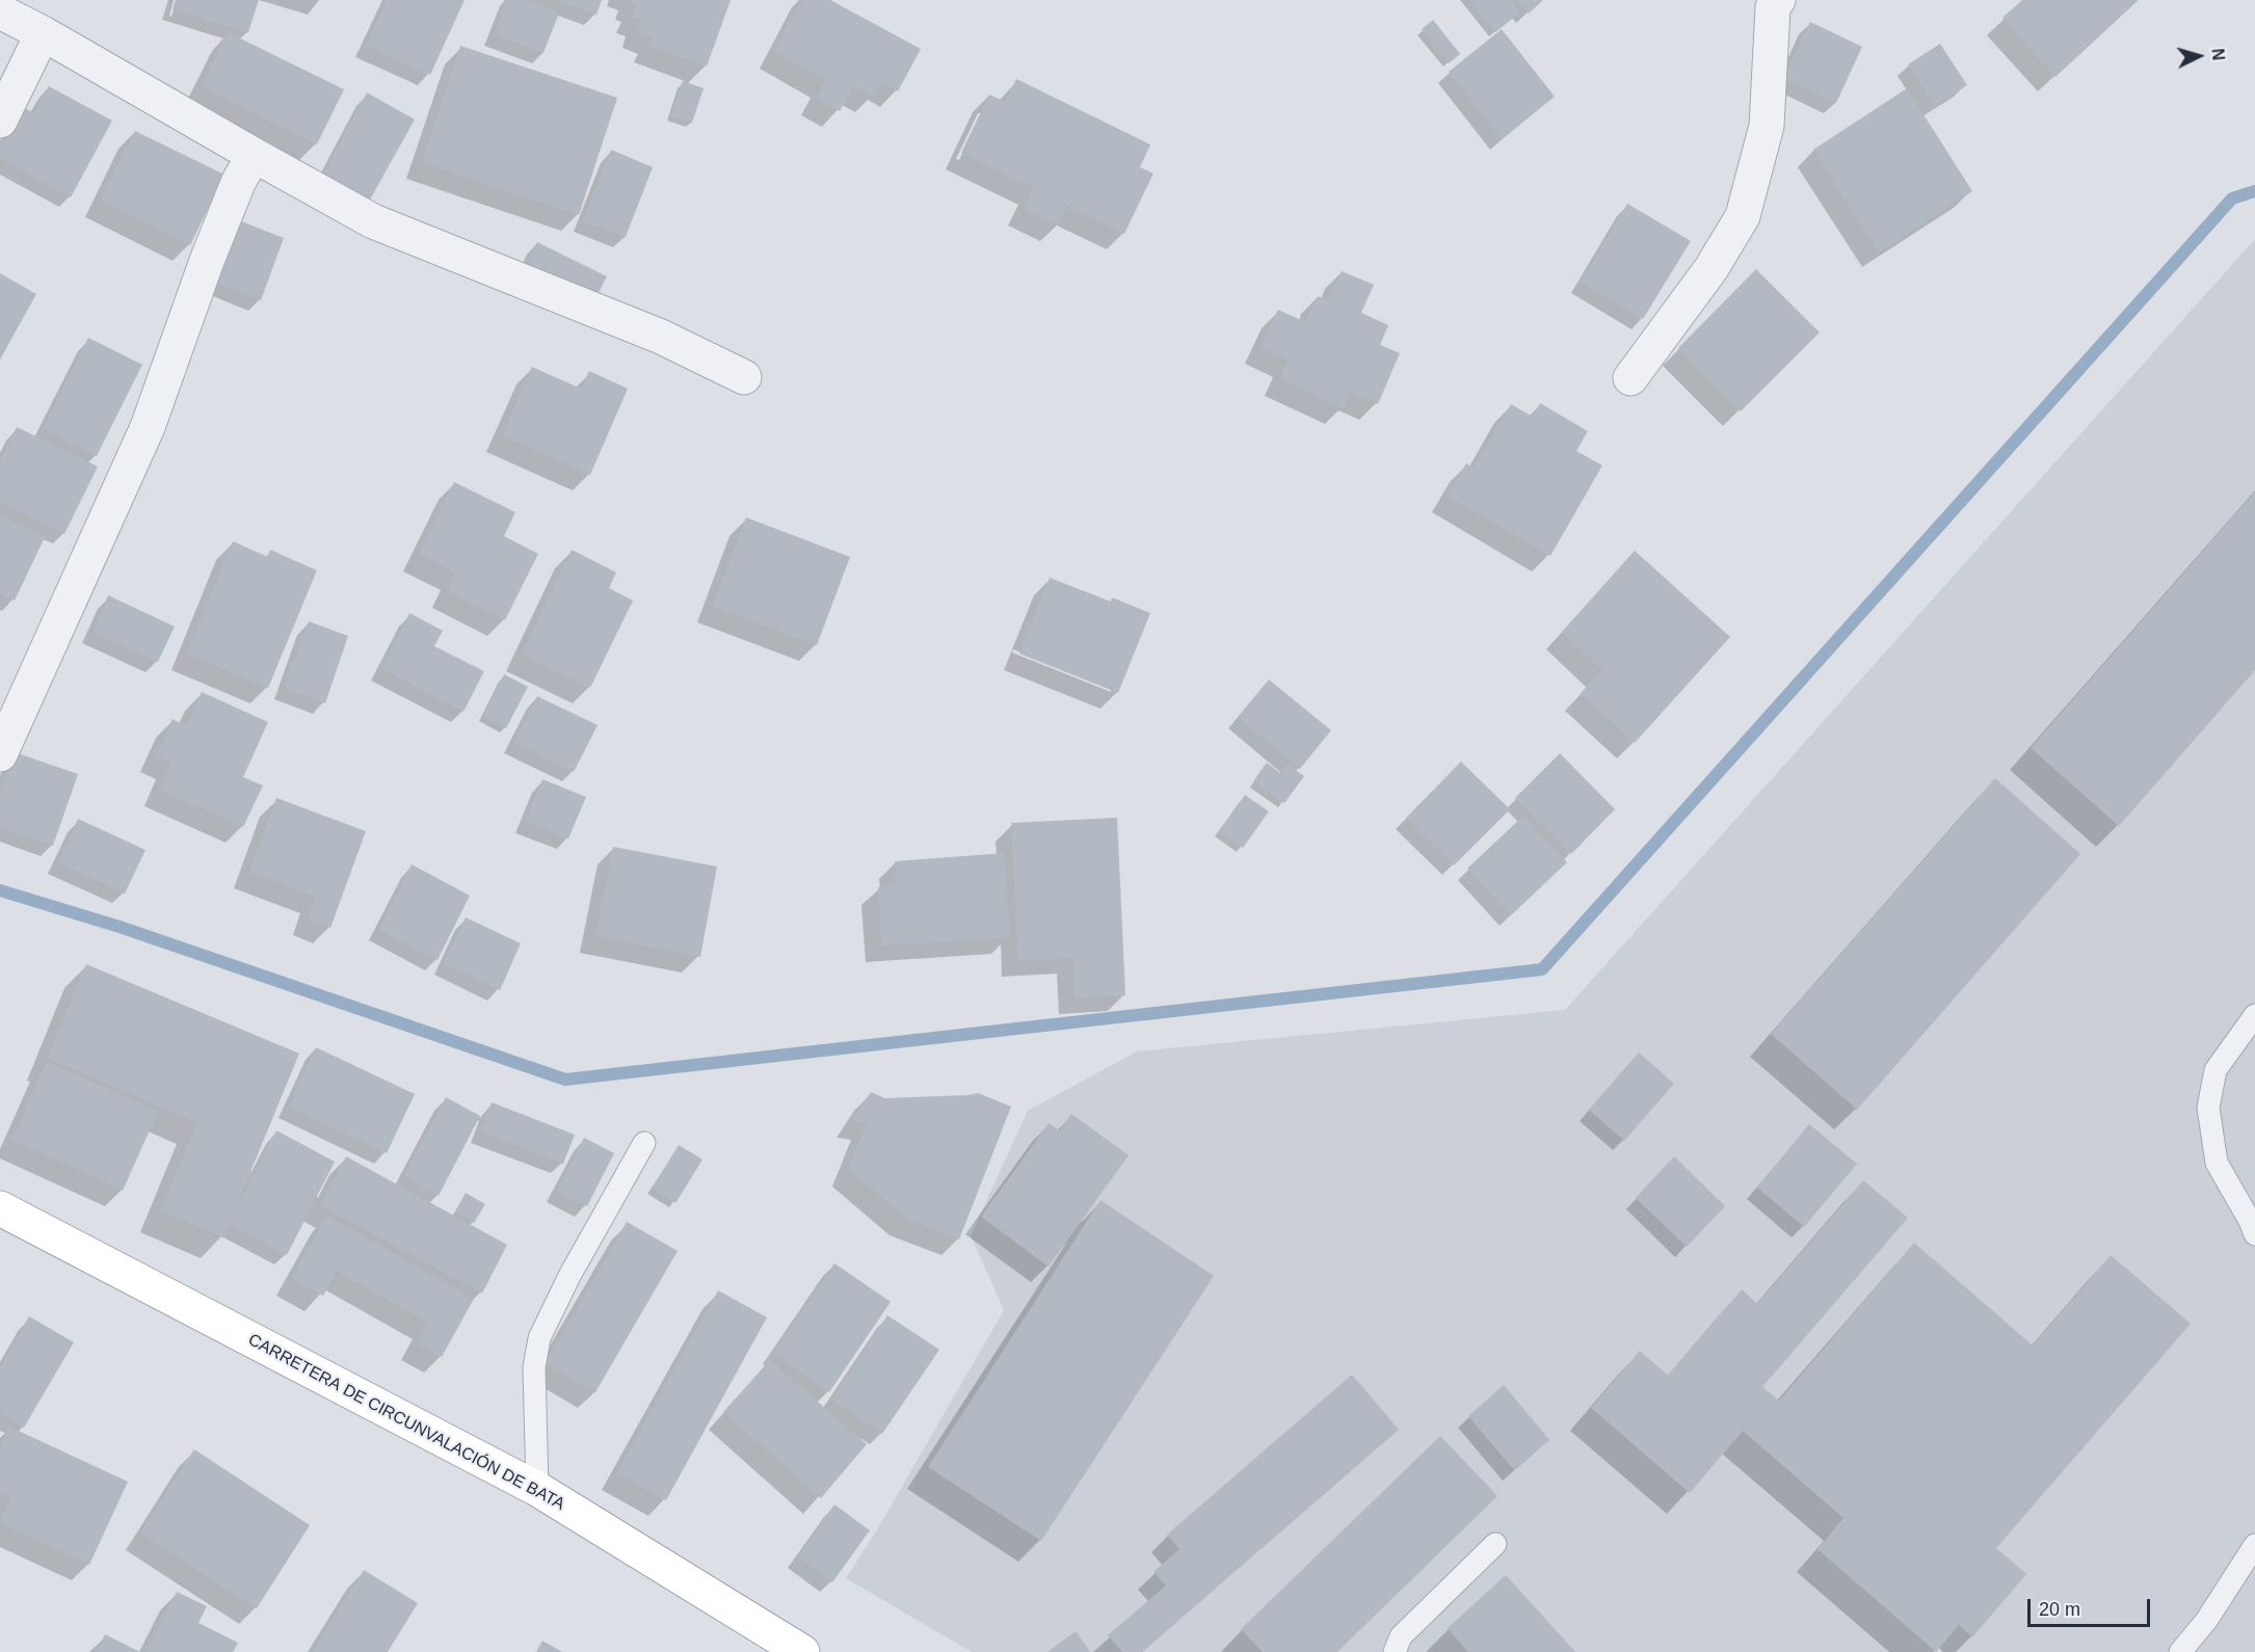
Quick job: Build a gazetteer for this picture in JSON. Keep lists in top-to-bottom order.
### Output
{
  "streets": {
    "main road": ["CARRETERA DE CIRCUNVALACIÓN DE BATA"]
  },
  "scale_bar": "20 m",
  "north": "right"
}
